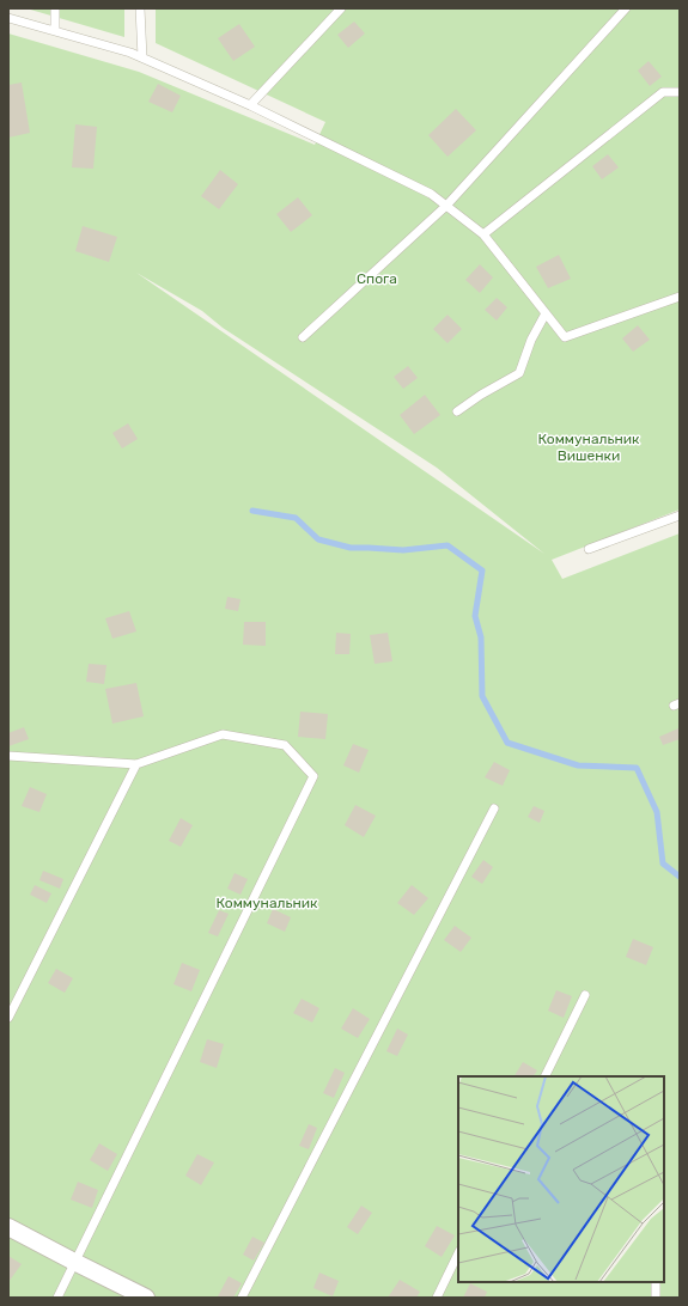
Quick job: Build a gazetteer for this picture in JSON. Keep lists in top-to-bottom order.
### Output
{
  "parks": ["Спога", "Коммунальник Вишенки", "Коммунальник"]
}
